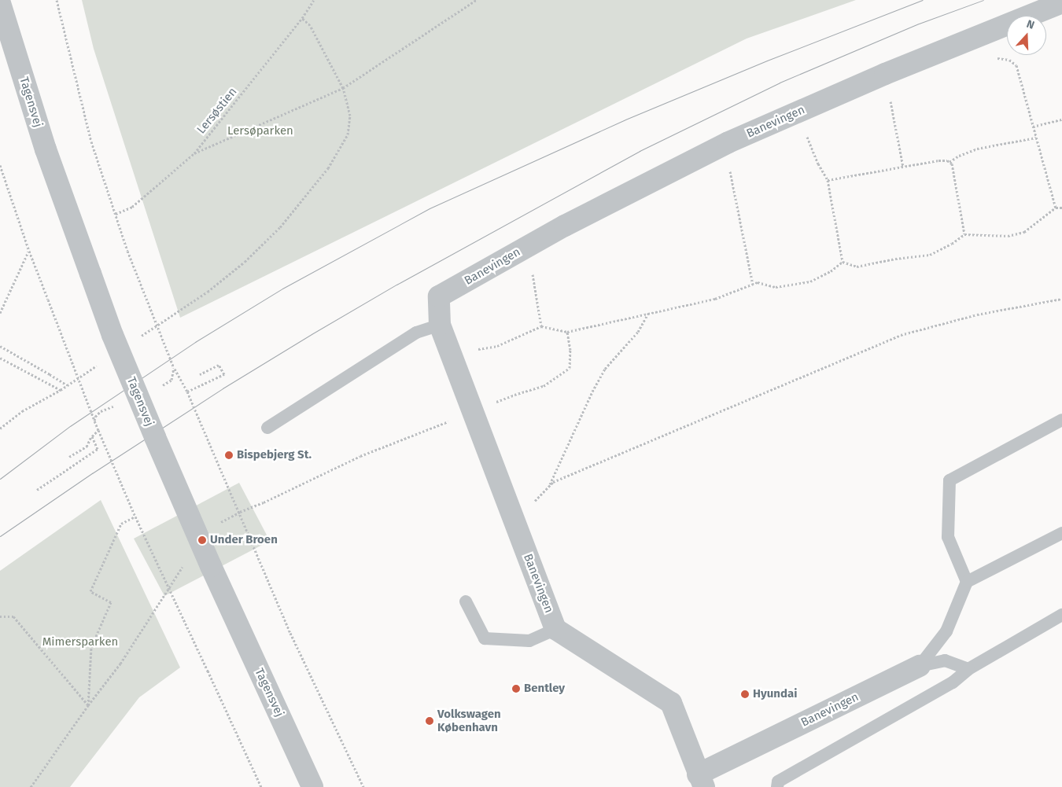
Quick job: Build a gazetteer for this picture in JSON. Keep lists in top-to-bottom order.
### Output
{
  "streets": {
    "street": ["Tagensvej", "Banevingen"],
    "path": ["Lersøstien"]
  },
  "parks": ["Lersøparken", "Mimersparken"],
  "places": [
    "Bispebjerg St.",
    "Under Broen",
    "Bentley",
    "Hyundai",
    "Volkswagen København"
  ],
  "north": "top"
}
